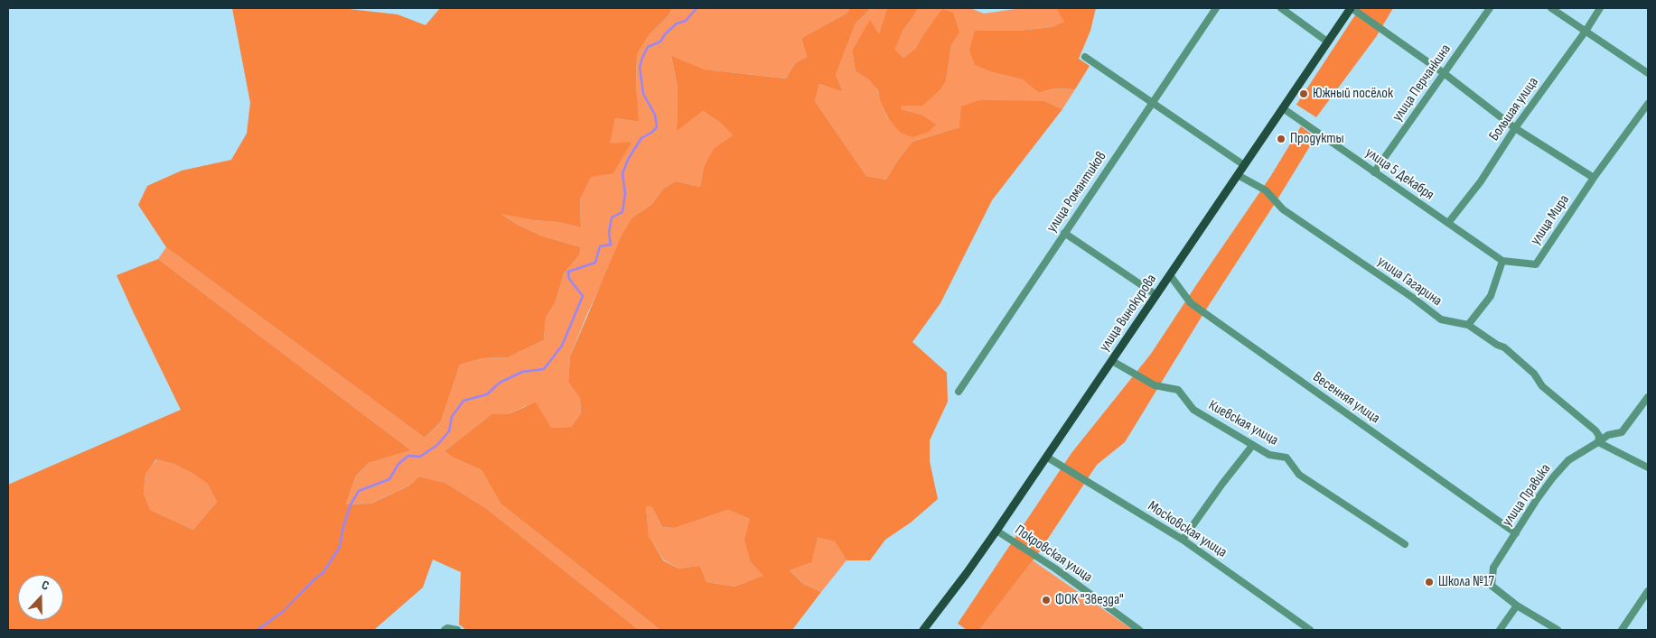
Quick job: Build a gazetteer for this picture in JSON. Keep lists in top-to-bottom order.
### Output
{
  "streets": {
    "main road": ["улица Винокурова"],
    "street": [
      "улица Перчанкина",
      "Большая улица",
      "улица 5 Декабря",
      "улица Романтиков",
      "улица Мира",
      "улица Гагарина",
      "Весенняя улица",
      "Киевская улица",
      "улица Правика",
      "Московская улица",
      "Покровская улица"
    ]
  },
  "crossings": [
    ["улица Перчанкина", "улица 5 Декабря"],
    ["Большая улица", "улица 5 Декабря"],
    ["улица 5 Декабря", "улица Мира"],
    ["улица 5 Декабря", "улица Винокурова"],
    ["улица Гагарина", "улица Винокурова"],
    ["улица Гагарина", "улица Правика"],
    ["улица Винокурова", "Весенняя улица"],
    ["улица Винокурова", "Киевская улица"],
    ["улица Винокурова", "Московская улица"],
    ["улица Винокурова", "Покровская улица"],
    ["Весенняя улица", "улица Правика"]
  ],
  "places": [
    "Южный посёлок",
    "Продукты",
    "Школа №17",
    "ФОК \"Звезда\""
  ],
  "north": "top"
}
